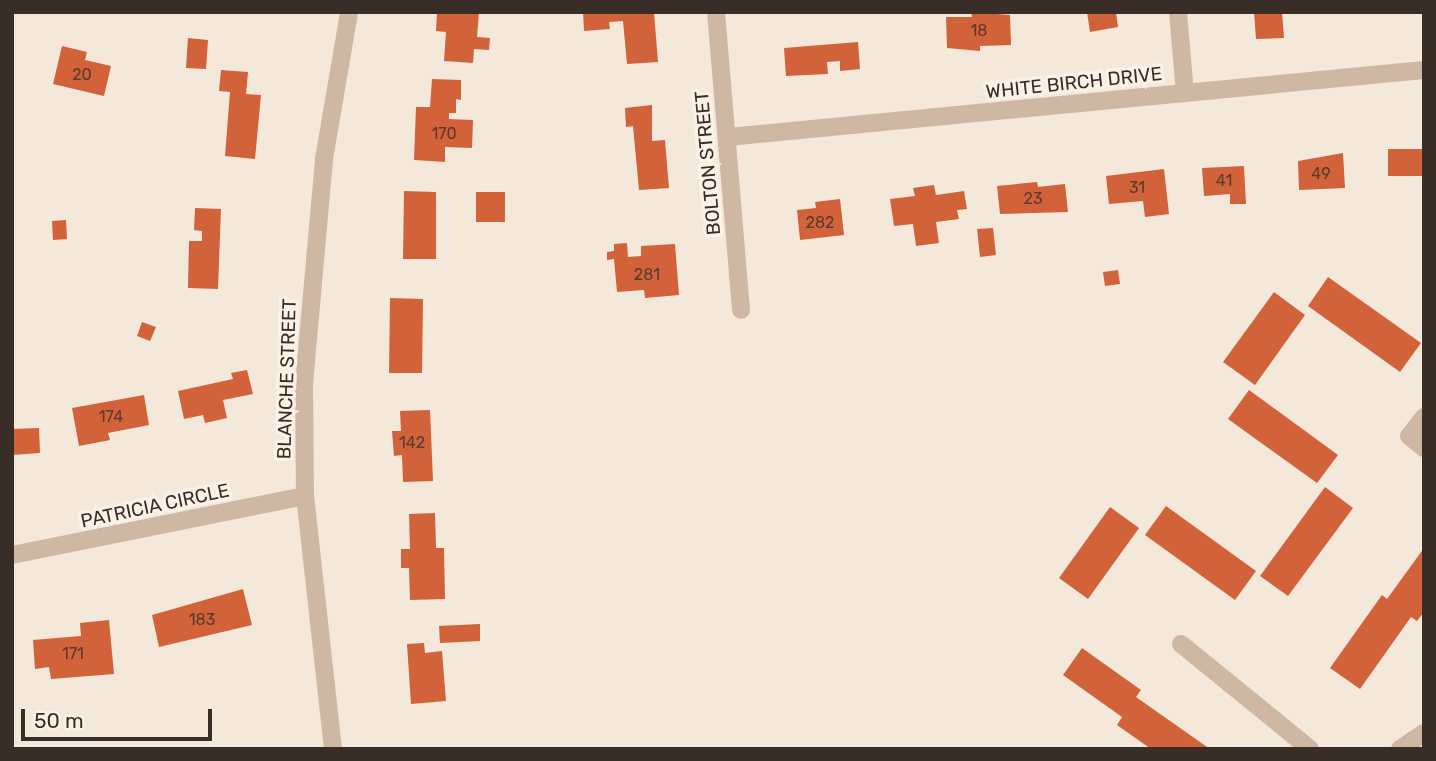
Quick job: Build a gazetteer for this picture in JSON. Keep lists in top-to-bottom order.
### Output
{
  "streets": {
    "street": [
      "WHITE BIRCH DRIVE",
      "BOLTON STREET",
      "BLANCHE STREET",
      "PATRICIA CIRCLE"
    ]
  },
  "crossings": [
    ["WHITE BIRCH DRIVE", "BOLTON STREET"],
    ["BLANCHE STREET", "PATRICIA CIRCLE"]
  ],
  "house_numbers": [
    "18",
    "20",
    "170",
    "49",
    "41",
    "31",
    "23",
    "282",
    "281",
    "174",
    "142",
    "183",
    "171"
  ],
  "scale_bar": "50 m"
}
